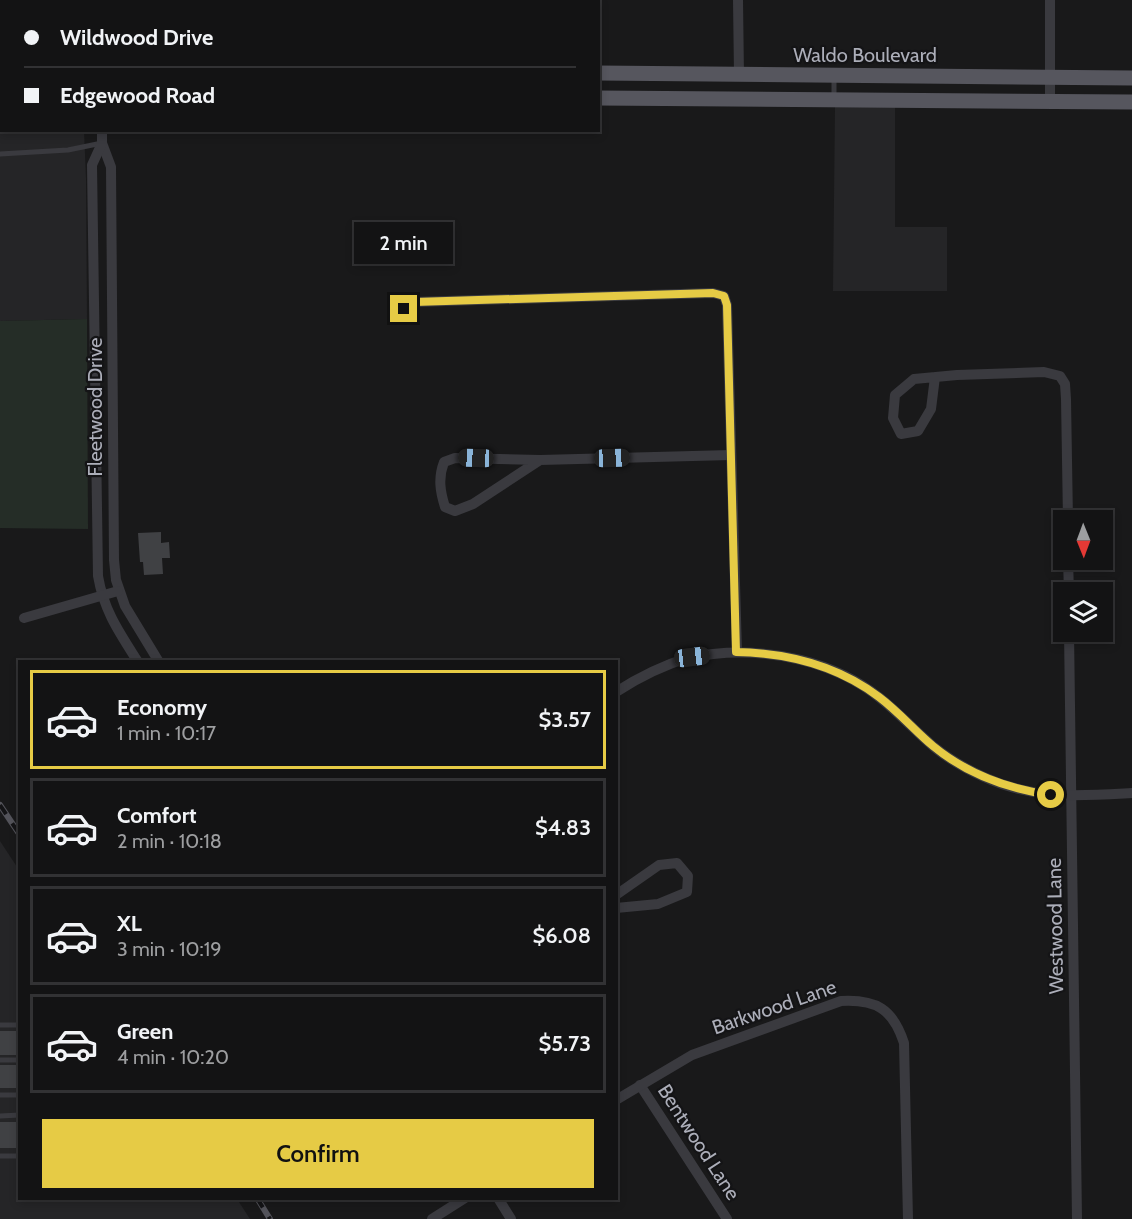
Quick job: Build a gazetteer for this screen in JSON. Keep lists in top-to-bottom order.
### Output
{
  "streets": {
    "main road": ["Waldo Boulevard"],
    "street": [
      "Fleetwood Drive",
      "Westwood Lane",
      "Barkwood Lane",
      "Bentwood Lane"
    ]
  },
  "crossings": [
    ["Barkwood Lane", "Bentwood Lane"]
  ],
  "north": "bottom",
  "page": {
    "banner": ["Wildwood Drive", "Edgewood Road"],
    "bubble": "2 min",
    "list": [
      {
        "name": "Economy",
        "note": "1 min · 10:17",
        "value": "$3.57"
      },
      {
        "name": "Comfort",
        "note": "2 min · 10:18",
        "value": "$4.83"
      },
      {
        "name": "XL",
        "note": "3 min · 10:19",
        "value": "$6.08"
      },
      {
        "name": "Green",
        "note": "4 min · 10:20",
        "value": "$5.73"
      }
    ],
    "buttons": "Confirm"
  }
}
